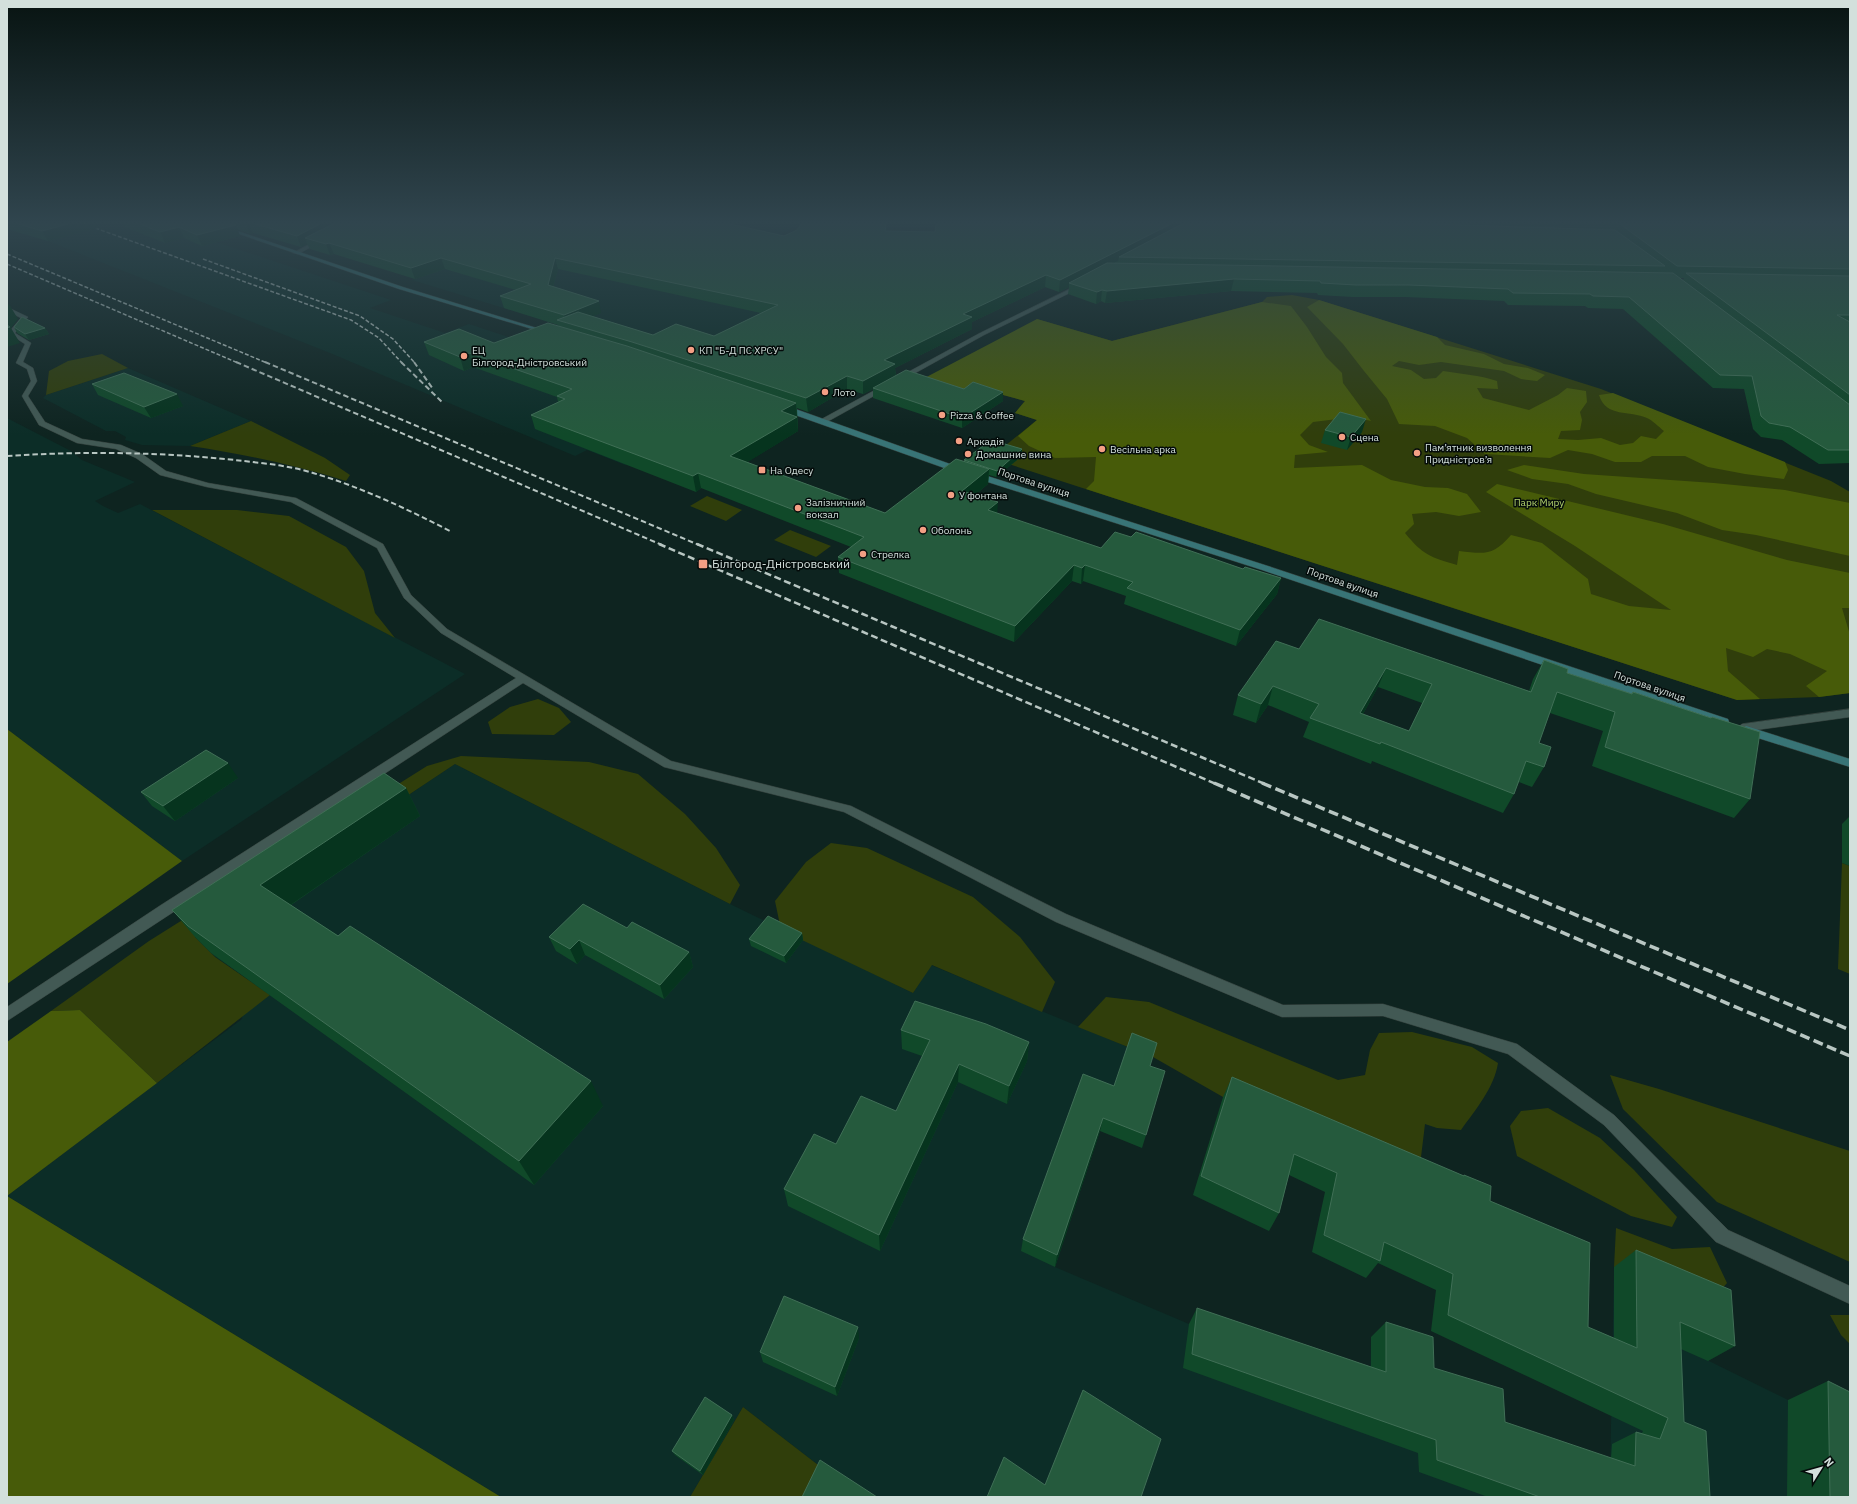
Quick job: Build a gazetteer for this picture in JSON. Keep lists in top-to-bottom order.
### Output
{
  "streets": {
    "main road": ["Портова вулиця"]
  },
  "parks": ["Парк Миру"],
  "places": {
    "other": [
      "КП \"Б-Д ПС ХРСУ\"",
      "ЕЦ Білгород-Дністровський",
      "Лото",
      "Pizza & Coffee",
      "Сцена",
      "Аркадія",
      "Весільна арка",
      "Пам’ятник визволення Придністров’я",
      "Домашние вина",
      "У фонтана",
      "Залізничний вокзал",
      "Оболонь",
      "Стрелка"
    ],
    "transit": ["На Одесу", "Білгород-Дністровський"]
  },
  "north": "top right"
}
